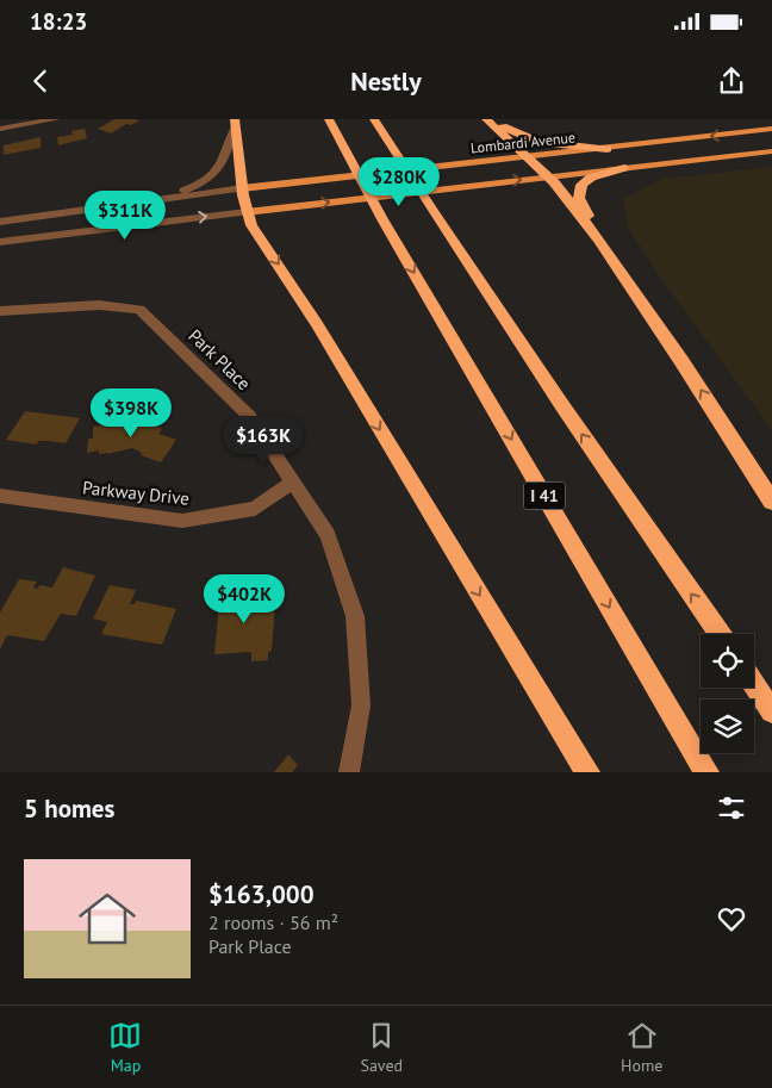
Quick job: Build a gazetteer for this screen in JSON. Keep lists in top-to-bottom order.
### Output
{
  "streets": {
    "highway": ["I 41"],
    "main road": ["Lombardi Avenue"],
    "street": ["Park Place", "Parkway Drive"]
  },
  "crossings": [
    ["Park Place", "Parkway Drive"]
  ],
  "page": {
    "status": "18:23",
    "header": "Nestly",
    "price": [
      "$280K",
      "$311K",
      "$398K",
      "$163K",
      "$402K"
    ],
    "heading": "5 homes",
    "list": [
      {
        "name": "$163,000",
        "note": "2 rooms · 56 m² · Park Place"
      }
    ],
    "tabs": ["Map", "Saved", "Home"]
  }
}
